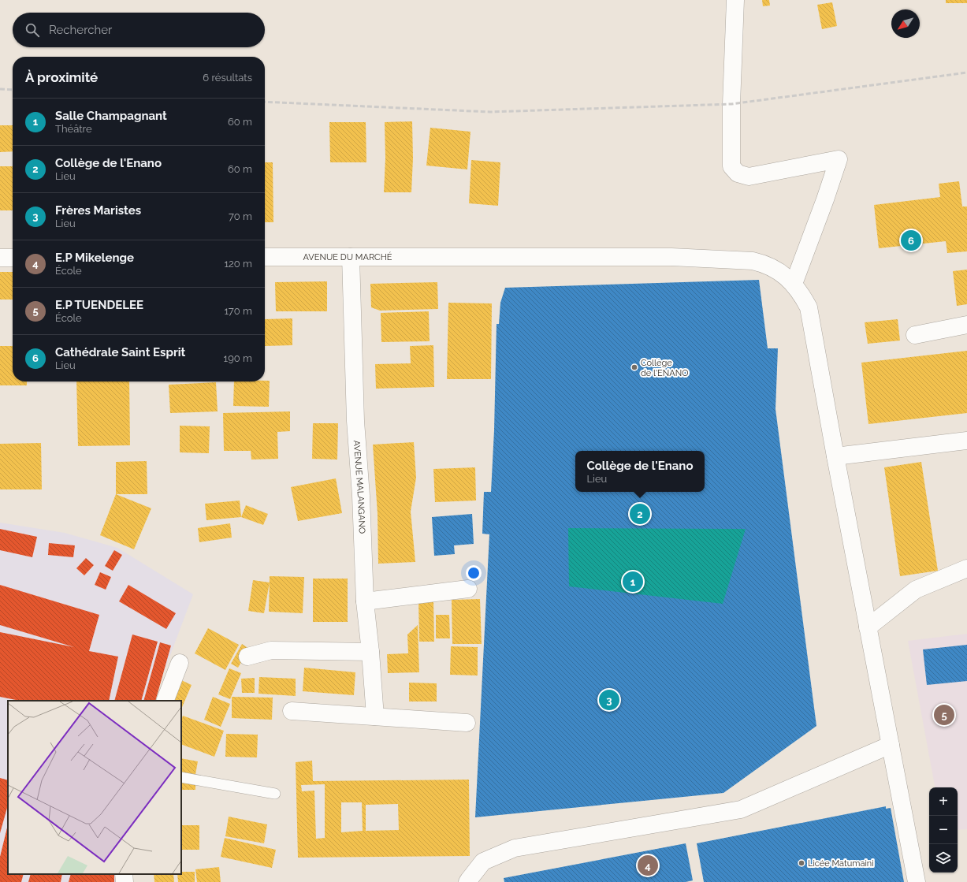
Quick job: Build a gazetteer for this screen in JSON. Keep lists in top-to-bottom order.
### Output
{
  "streets": {
    "street": ["AVENUE DU MARCHÉ", "AVENUE MALANGANO"]
  },
  "crossings": [
    ["AVENUE DU MARCHÉ", "AVENUE MALANGANO"]
  ],
  "places": ["Collège de l'ENANO", "Licée Matumaini"],
  "north": "bottom left",
  "page": {
    "search": "Rechercher",
    "heading": ["À proximité", "6 résultats"],
    "list": [
      {
        "mark": "1",
        "name": "Salle Champagnant",
        "note": "Théâtre",
        "value": "60 m"
      },
      {
        "mark": "2",
        "name": "Collège de l'Enano",
        "note": "Lieu",
        "value": "60 m"
      },
      {
        "mark": "3",
        "name": "Frères Maristes",
        "note": "Lieu",
        "value": "70 m"
      },
      {
        "mark": "4",
        "name": "E.P Mikelenge",
        "note": "École",
        "value": "120 m"
      },
      {
        "mark": "5",
        "name": "E.P TUENDELEE",
        "note": "École",
        "value": "170 m"
      },
      {
        "mark": "6",
        "name": "Cathédrale Saint Esprit",
        "note": "Lieu",
        "value": "190 m"
      }
    ],
    "pins": [
      "6",
      "2",
      "1",
      "3",
      "5",
      "4"
    ],
    "popup": ["Collège de l'Enano", "Lieu"],
    "map_buttons": ["+", "−"]
  }
}
